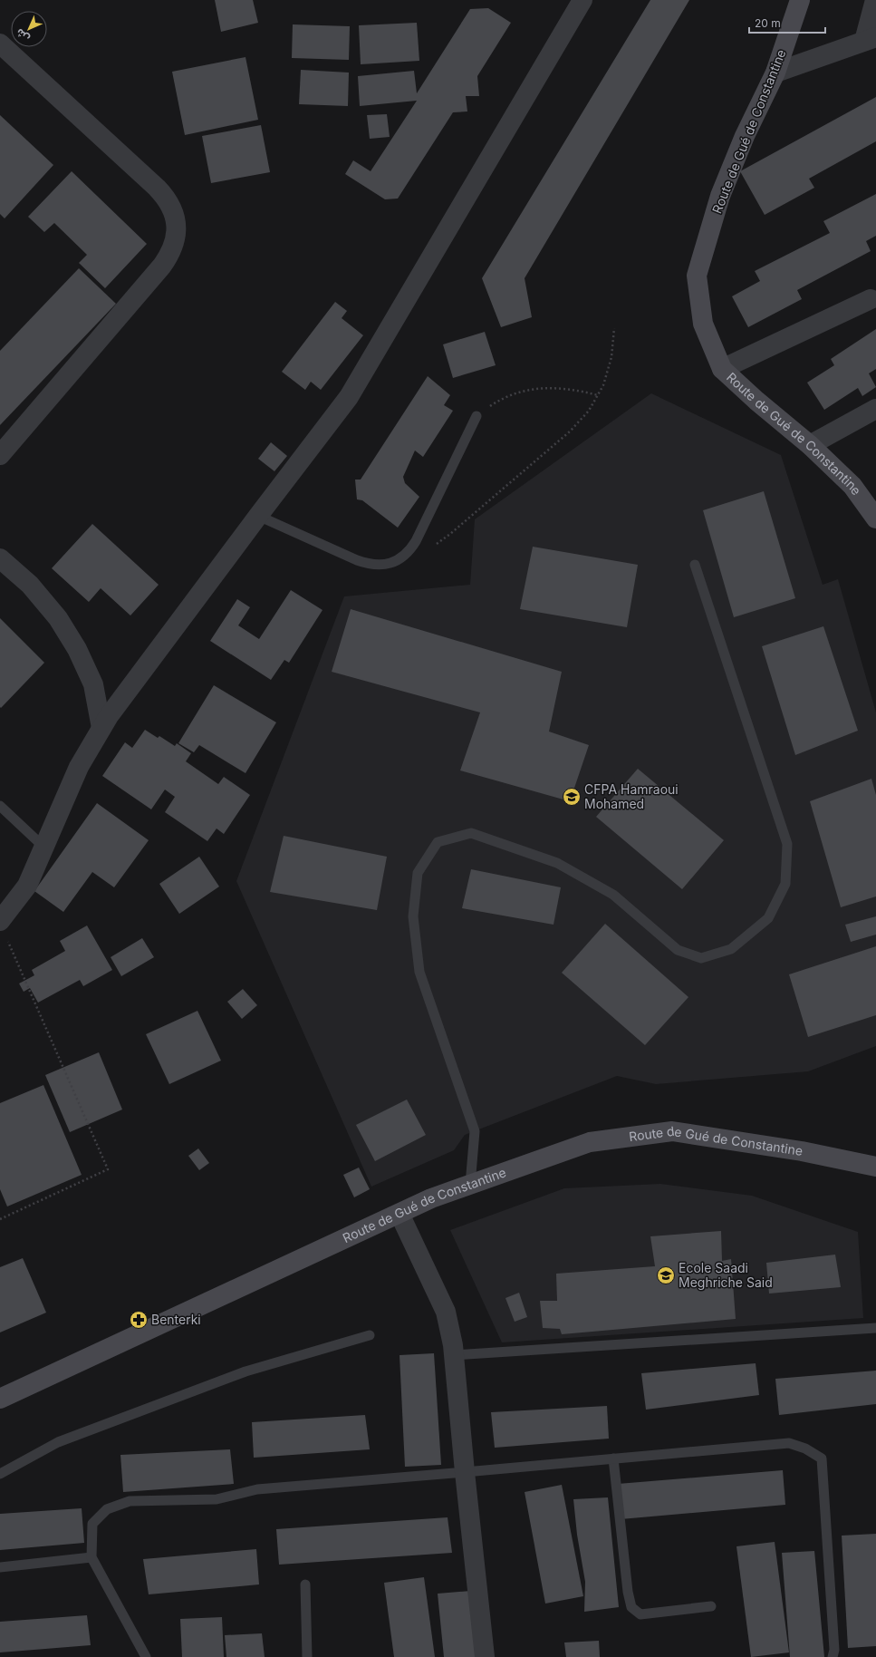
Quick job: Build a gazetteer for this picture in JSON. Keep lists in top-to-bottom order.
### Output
{
  "streets": {
    "main road": ["Route de Gué de Constantine"]
  },
  "places": {
    "school or university": ["CFPA Hamraoui Mohamed", "Ecole Saadi Meghriche Said"],
    "pharmacy": ["Benterki"]
  },
  "scale_bar": "20 m",
  "north": "bottom left"
}
